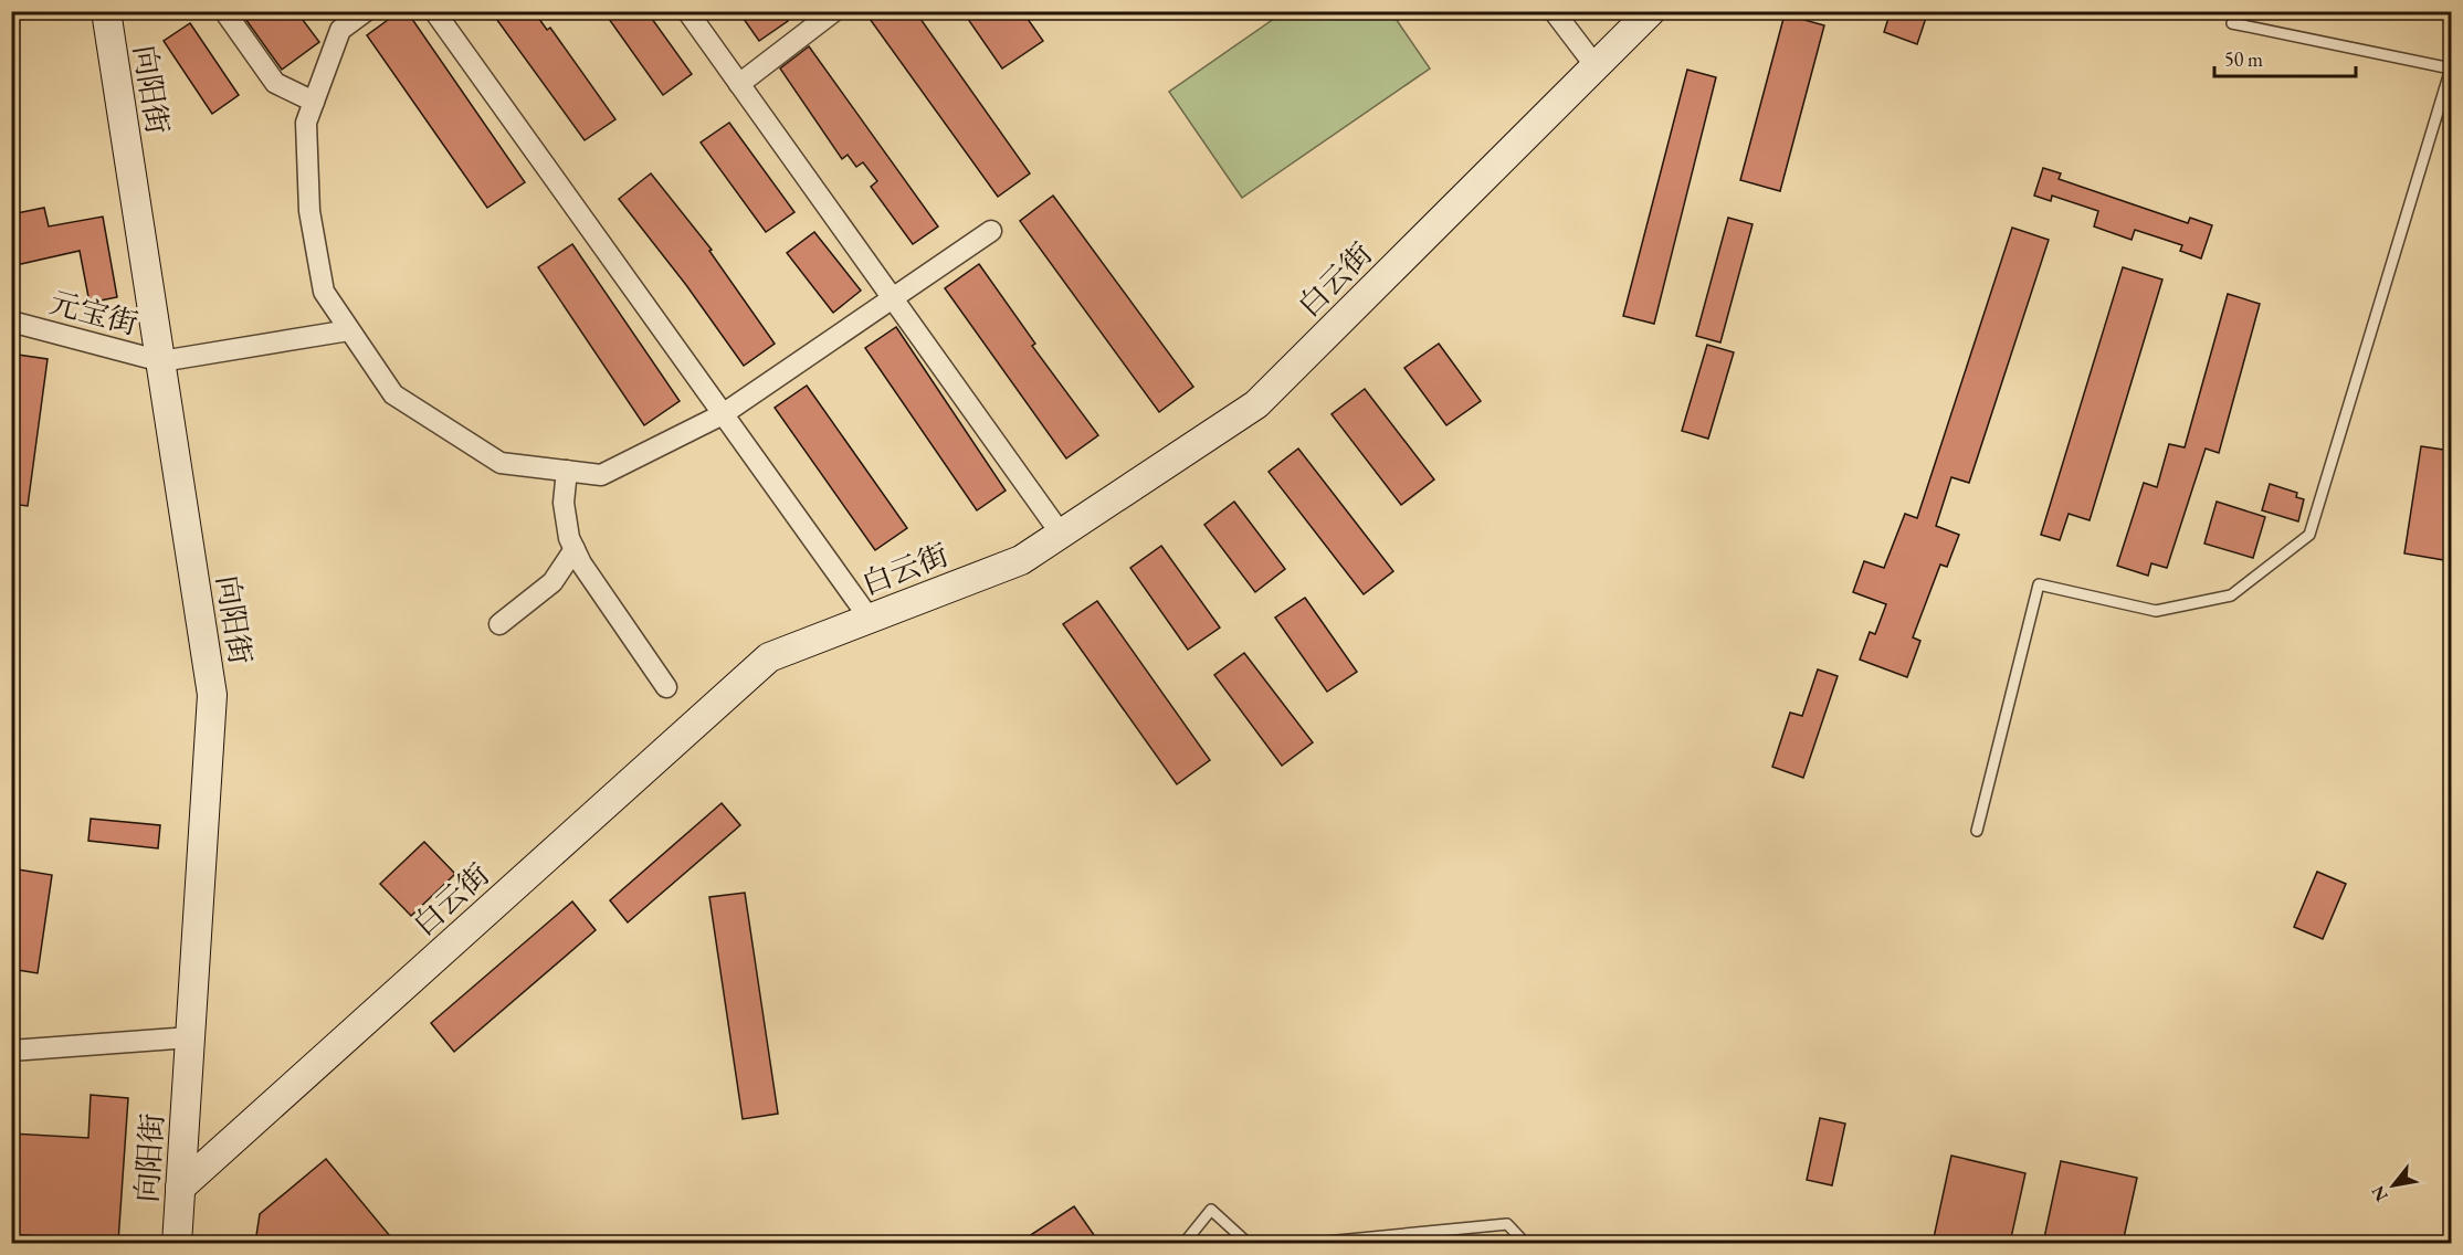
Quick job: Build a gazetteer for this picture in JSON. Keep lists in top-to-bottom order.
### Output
{
  "streets": {
    "main road": ["向阳街", "白云街"],
    "street": ["元宝街"]
  },
  "crossings": [
    ["向阳街", "白云街"],
    ["向阳街", "元宝街"]
  ],
  "scale_bar": "50 m",
  "north": "bottom left"
}
